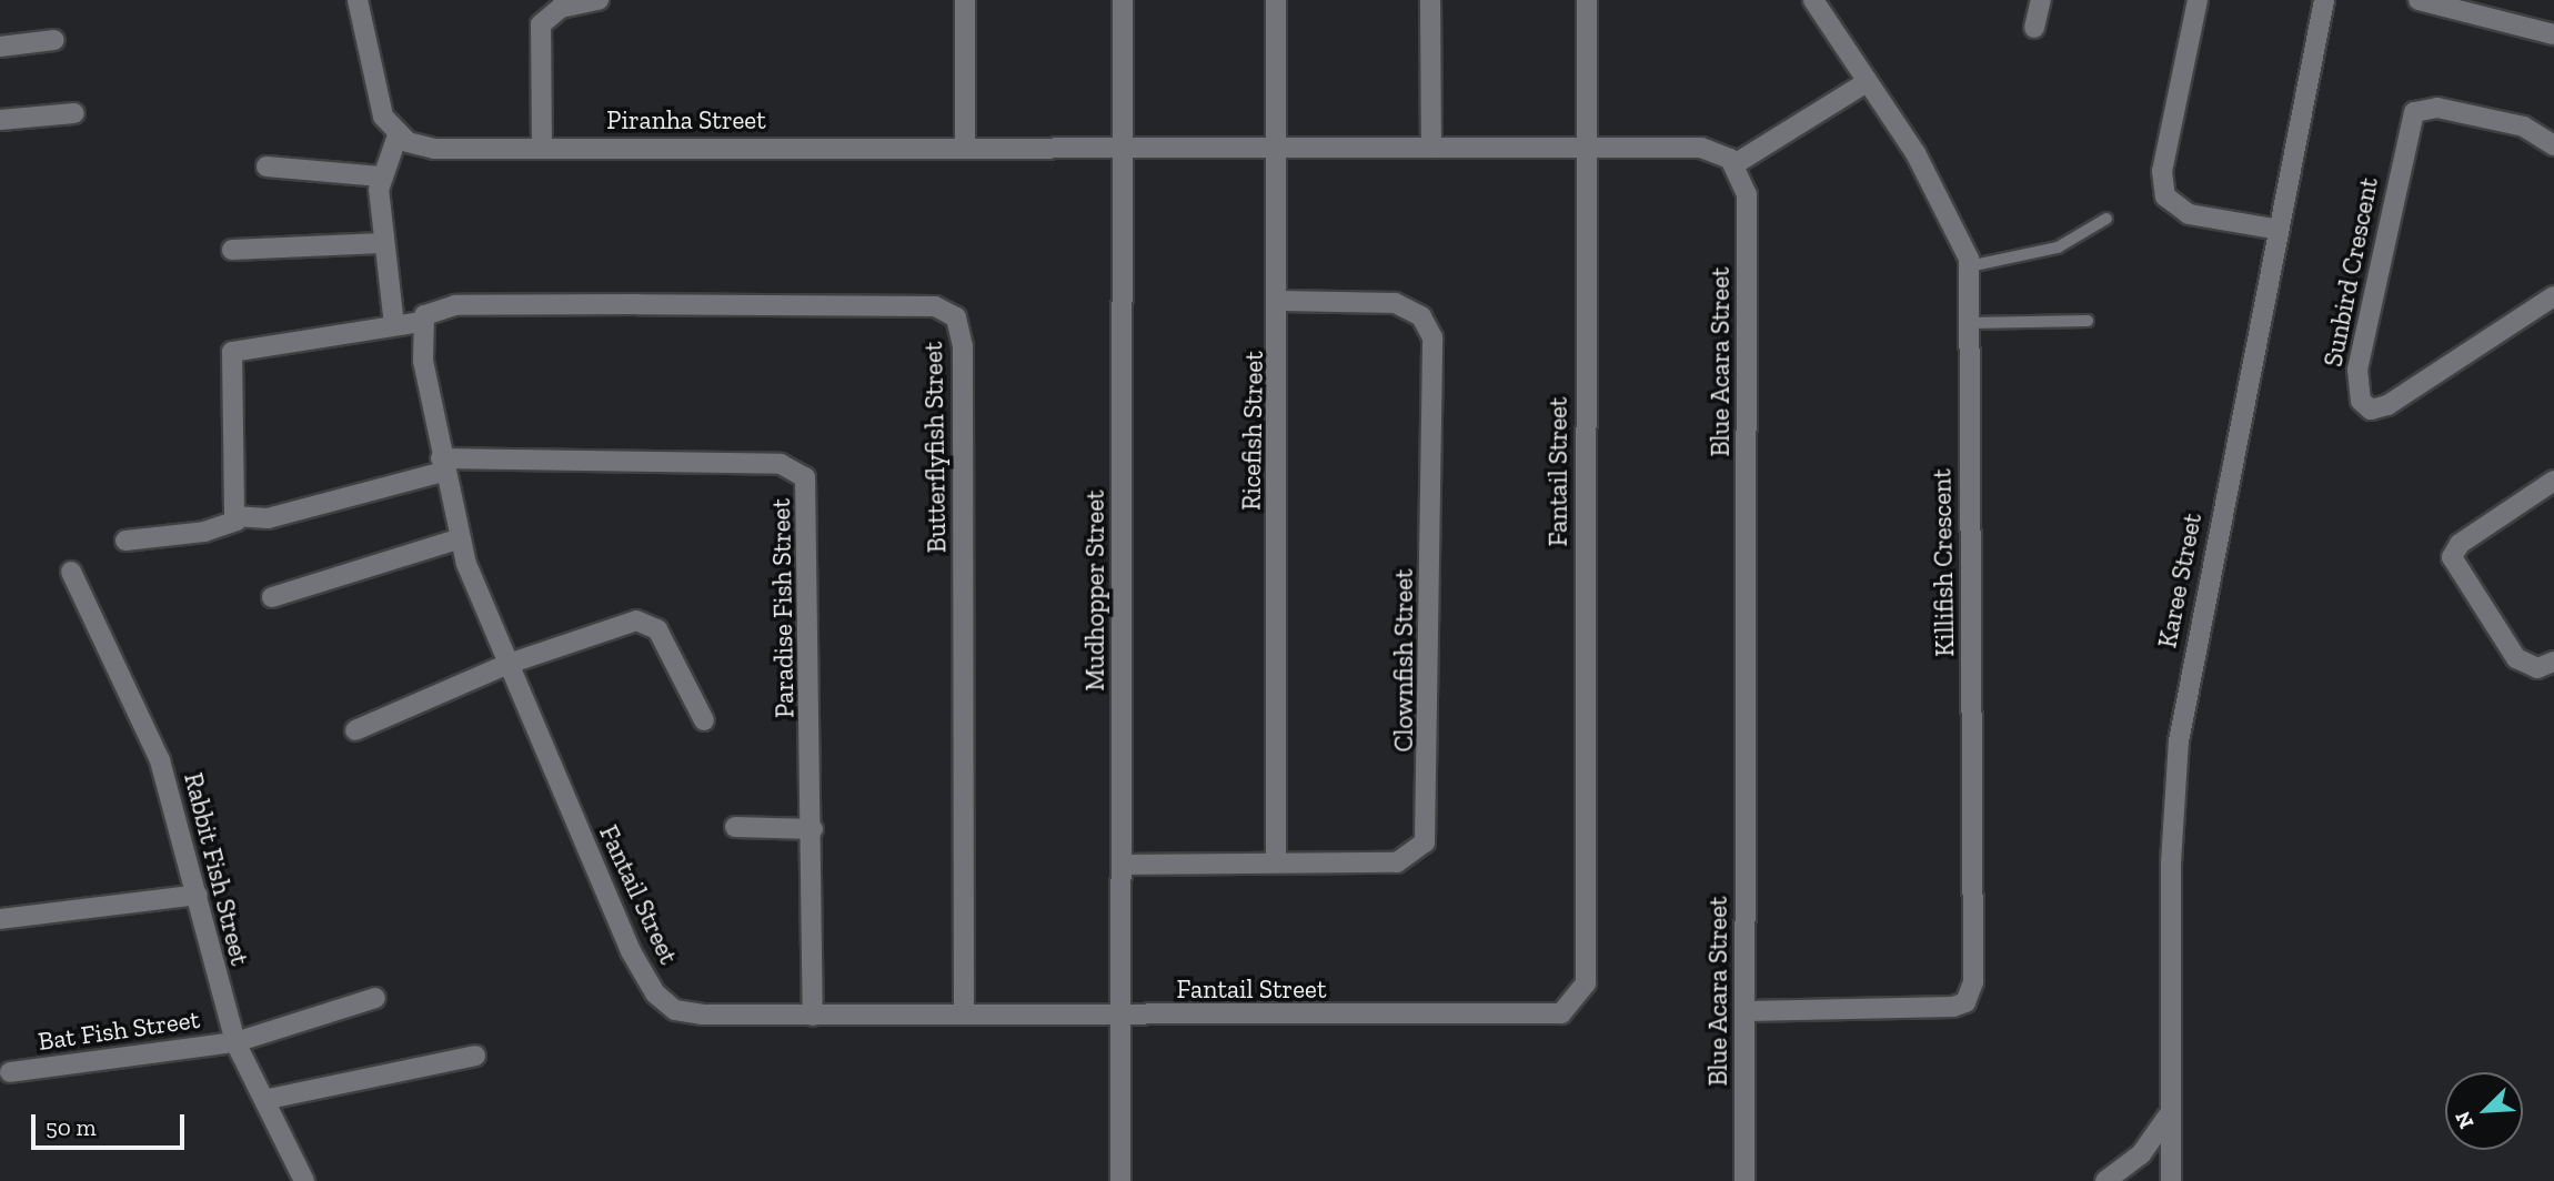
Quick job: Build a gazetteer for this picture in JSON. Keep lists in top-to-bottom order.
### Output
{
  "streets": {
    "street": [
      "Piranha Street",
      "Sunbird Crescent",
      "Blue Acara Street",
      "Ricefish Street",
      "Butterflyfish Street",
      "Fantail Street",
      "Killifish Crescent",
      "Karee Street",
      "Mudhopper Street",
      "Paradise Fish Street",
      "Clownfish Street",
      "Rabbit Fish Street",
      "Bat Fish Street"
    ]
  },
  "crossings": [
    ["Piranha Street", "Mudhopper Street"],
    ["Blue Acara Street", "Killifish Crescent"],
    ["Ricefish Street", "Clownfish Street"],
    ["Butterflyfish Street", "Fantail Street"],
    ["Butterflyfish Street", "Paradise Fish Street"],
    ["Fantail Street", "Mudhopper Street"],
    ["Fantail Street", "Paradise Fish Street"],
    ["Mudhopper Street", "Clownfish Street"],
    ["Rabbit Fish Street", "Bat Fish Street"]
  ],
  "scale_bar": "50 m",
  "north": "bottom left"
}
